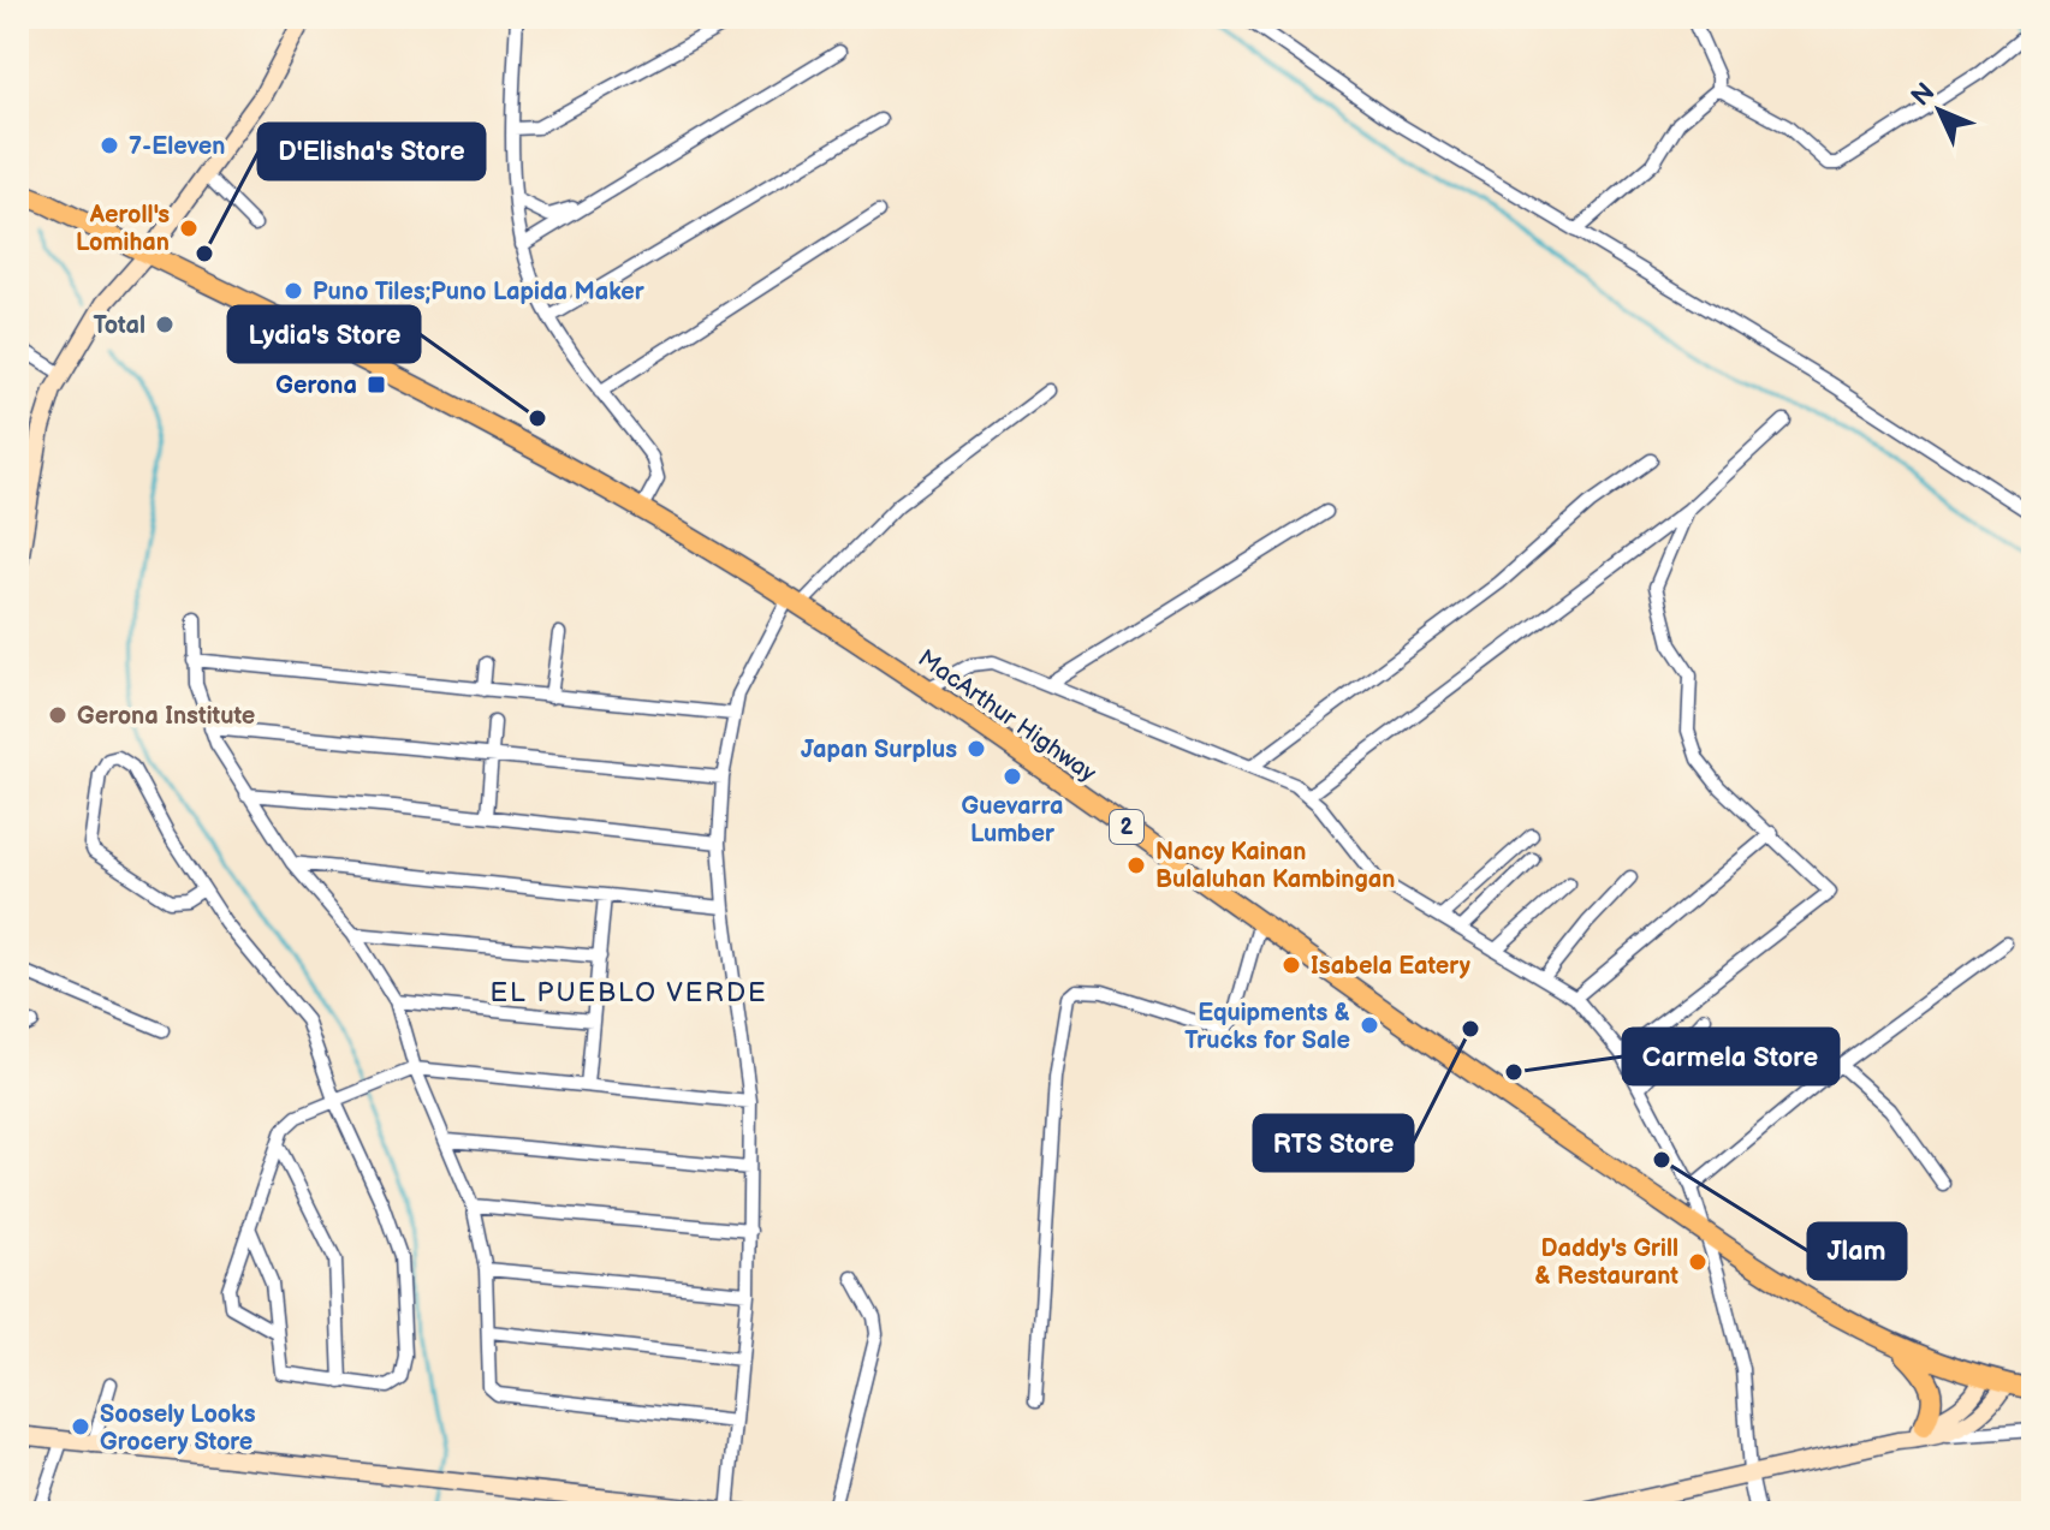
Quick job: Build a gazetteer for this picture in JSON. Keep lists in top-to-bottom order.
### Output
{
  "streets": {
    "highway": ["MacArthur Highway", "2"]
  },
  "districts": ["EL PUEBLO VERDE"],
  "places": {
    "other": [
      "7-Eleven",
      "Aeroll's Lomihan",
      "D'Elisha's Store",
      "Puno Tiles;Puno Lapida Maker",
      "Total",
      "Lydia's Store",
      "Gerona Institute",
      "Japan Surplus",
      "Guevarra Lumber",
      "Nancy Kainan Bulaluhan Kambingan",
      "Isabela Eatery",
      "Equipments & Trucks for Sale",
      "RTS Store",
      "Carmela Store",
      "Jlam",
      "Daddy's Grill & Restaurant",
      "Soosely Looks Grocery Store"
    ],
    "transit": ["Gerona"]
  },
  "north": "top left"
}
